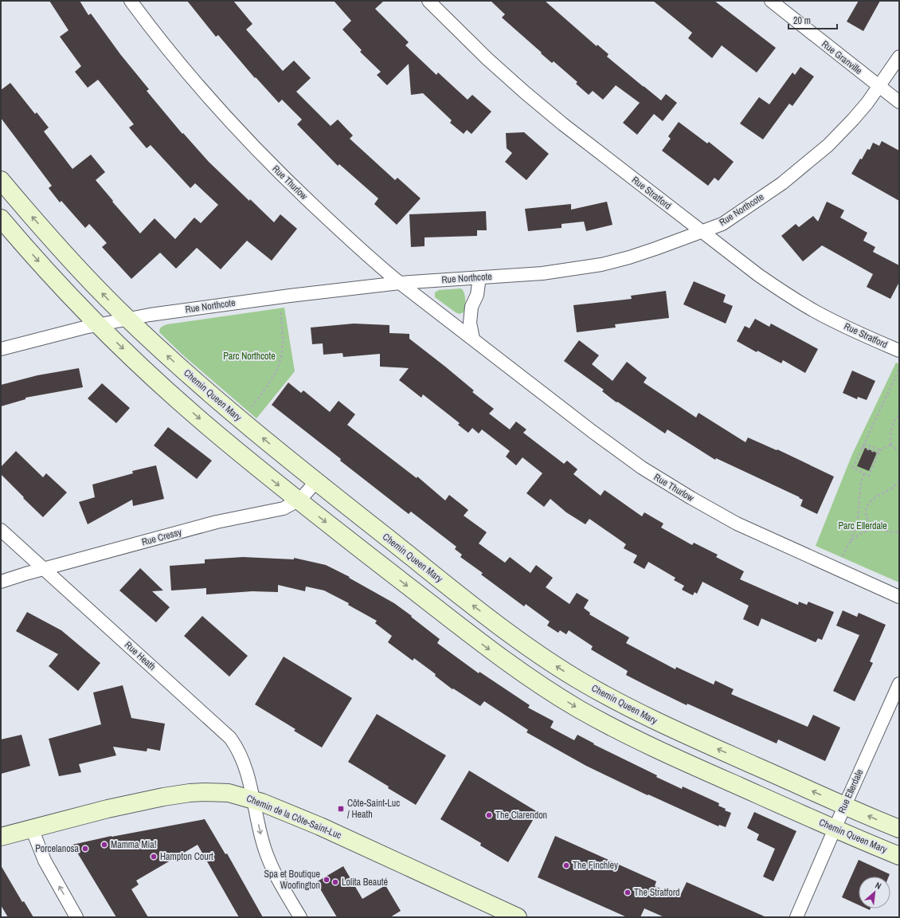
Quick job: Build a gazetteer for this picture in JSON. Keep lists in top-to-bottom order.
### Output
{
  "streets": {
    "street": [
      "Rue Granville",
      "Rue Thurlow",
      "Rue Stratford",
      "Rue Northcote",
      "Chemin Queen Mary",
      "Rue Cressy",
      "Rue Heath",
      "Rue Ellerdale",
      "Chemin de la Côte-Saint-Luc"
    ]
  },
  "crossings": [
    ["Rue Granville", "Rue Northcote"],
    ["Rue Thurlow", "Rue Northcote"],
    ["Rue Stratford", "Rue Northcote"],
    ["Rue Northcote", "Chemin Queen Mary"],
    ["Chemin Queen Mary", "Rue Cressy"],
    ["Chemin Queen Mary", "Rue Ellerdale"],
    ["Rue Cressy", "Rue Heath"],
    ["Rue Heath", "Chemin de la Côte-Saint-Luc"]
  ],
  "parks": ["Parc Northcote", "Parc Ellerdale"],
  "places": {
    "transit": ["Côte-Saint-Luc / Heath"],
    "other": [
      "The Clarendon",
      "Mamma Mia!",
      "Porcelanosa",
      "Hampton Court",
      "The Finchley",
      "Spa et Boutique Woofington",
      "Lolita Beauté",
      "The Stratford"
    ]
  },
  "scale_bar": "20 m",
  "north": "top right"
}
